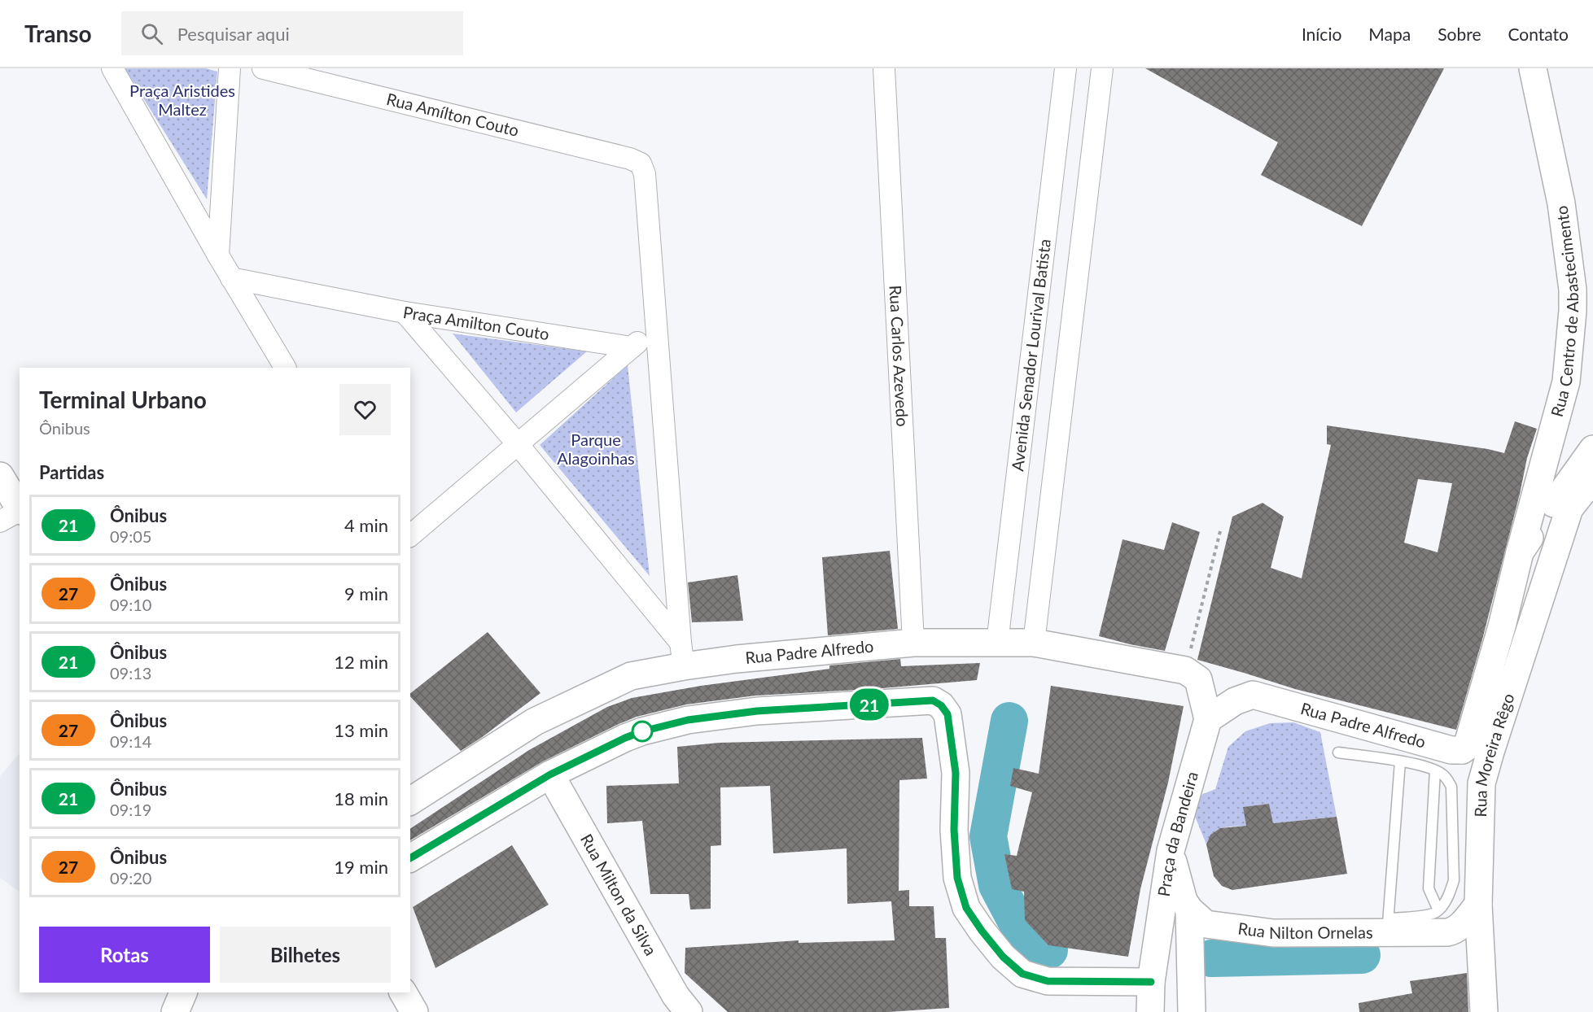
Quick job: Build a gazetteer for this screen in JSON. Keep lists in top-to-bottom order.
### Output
{
  "streets": {
    "street": [
      "Rua Amílton Couto",
      "Rua Centro de Abastecimento",
      "Praça Amilton Couto",
      "Rua Carlos Azevedo",
      "Avenida Senador Lourival Batista",
      "Rua Padre Alfredo",
      "Rua Moreira Rêgo",
      "Praça da Bandeira",
      "Rua Milton da Silva",
      "Rua Nilton Ornelas"
    ]
  },
  "crossings": [
    ["Rua Centro de Abastecimento", "Rua Moreira Rêgo"],
    ["Praça Amilton Couto", "Rua Padre Alfredo"],
    ["Rua Carlos Azevedo", "Rua Padre Alfredo"],
    ["Avenida Senador Lourival Batista", "Rua Padre Alfredo"],
    ["Rua Padre Alfredo", "Rua Moreira Rêgo"],
    ["Rua Padre Alfredo", "Praça da Bandeira"],
    ["Rua Moreira Rêgo", "Rua Nilton Ornelas"],
    ["Praça da Bandeira", "Rua Nilton Ornelas"]
  ],
  "parks": ["Praça Aristides Maltez", "Parque Alagoinhas"],
  "lines": ["bus line 21"],
  "page": {
    "header": "Transo",
    "search": "Pesquisar aqui",
    "nav": [
      "Início",
      "Mapa",
      "Sobre",
      "Contato"
    ],
    "on_map": "21",
    "heading": [
      ["Terminal Urbano", "Ônibus"],
      "Partidas"
    ],
    "list": [
      {
        "mark": "21",
        "name": "Ônibus",
        "note": "09:05",
        "value": "4 min"
      },
      {
        "mark": "27",
        "name": "Ônibus",
        "note": "09:10",
        "value": "9 min"
      },
      {
        "mark": "21",
        "name": "Ônibus",
        "note": "09:13",
        "value": "12 min"
      },
      {
        "mark": "27",
        "name": "Ônibus",
        "note": "09:14",
        "value": "13 min"
      },
      {
        "mark": "21",
        "name": "Ônibus",
        "note": "09:19",
        "value": "18 min"
      },
      {
        "mark": "27",
        "name": "Ônibus",
        "note": "09:20",
        "value": "19 min"
      }
    ],
    "buttons": ["Rotas", "Bilhetes"]
  }
}
